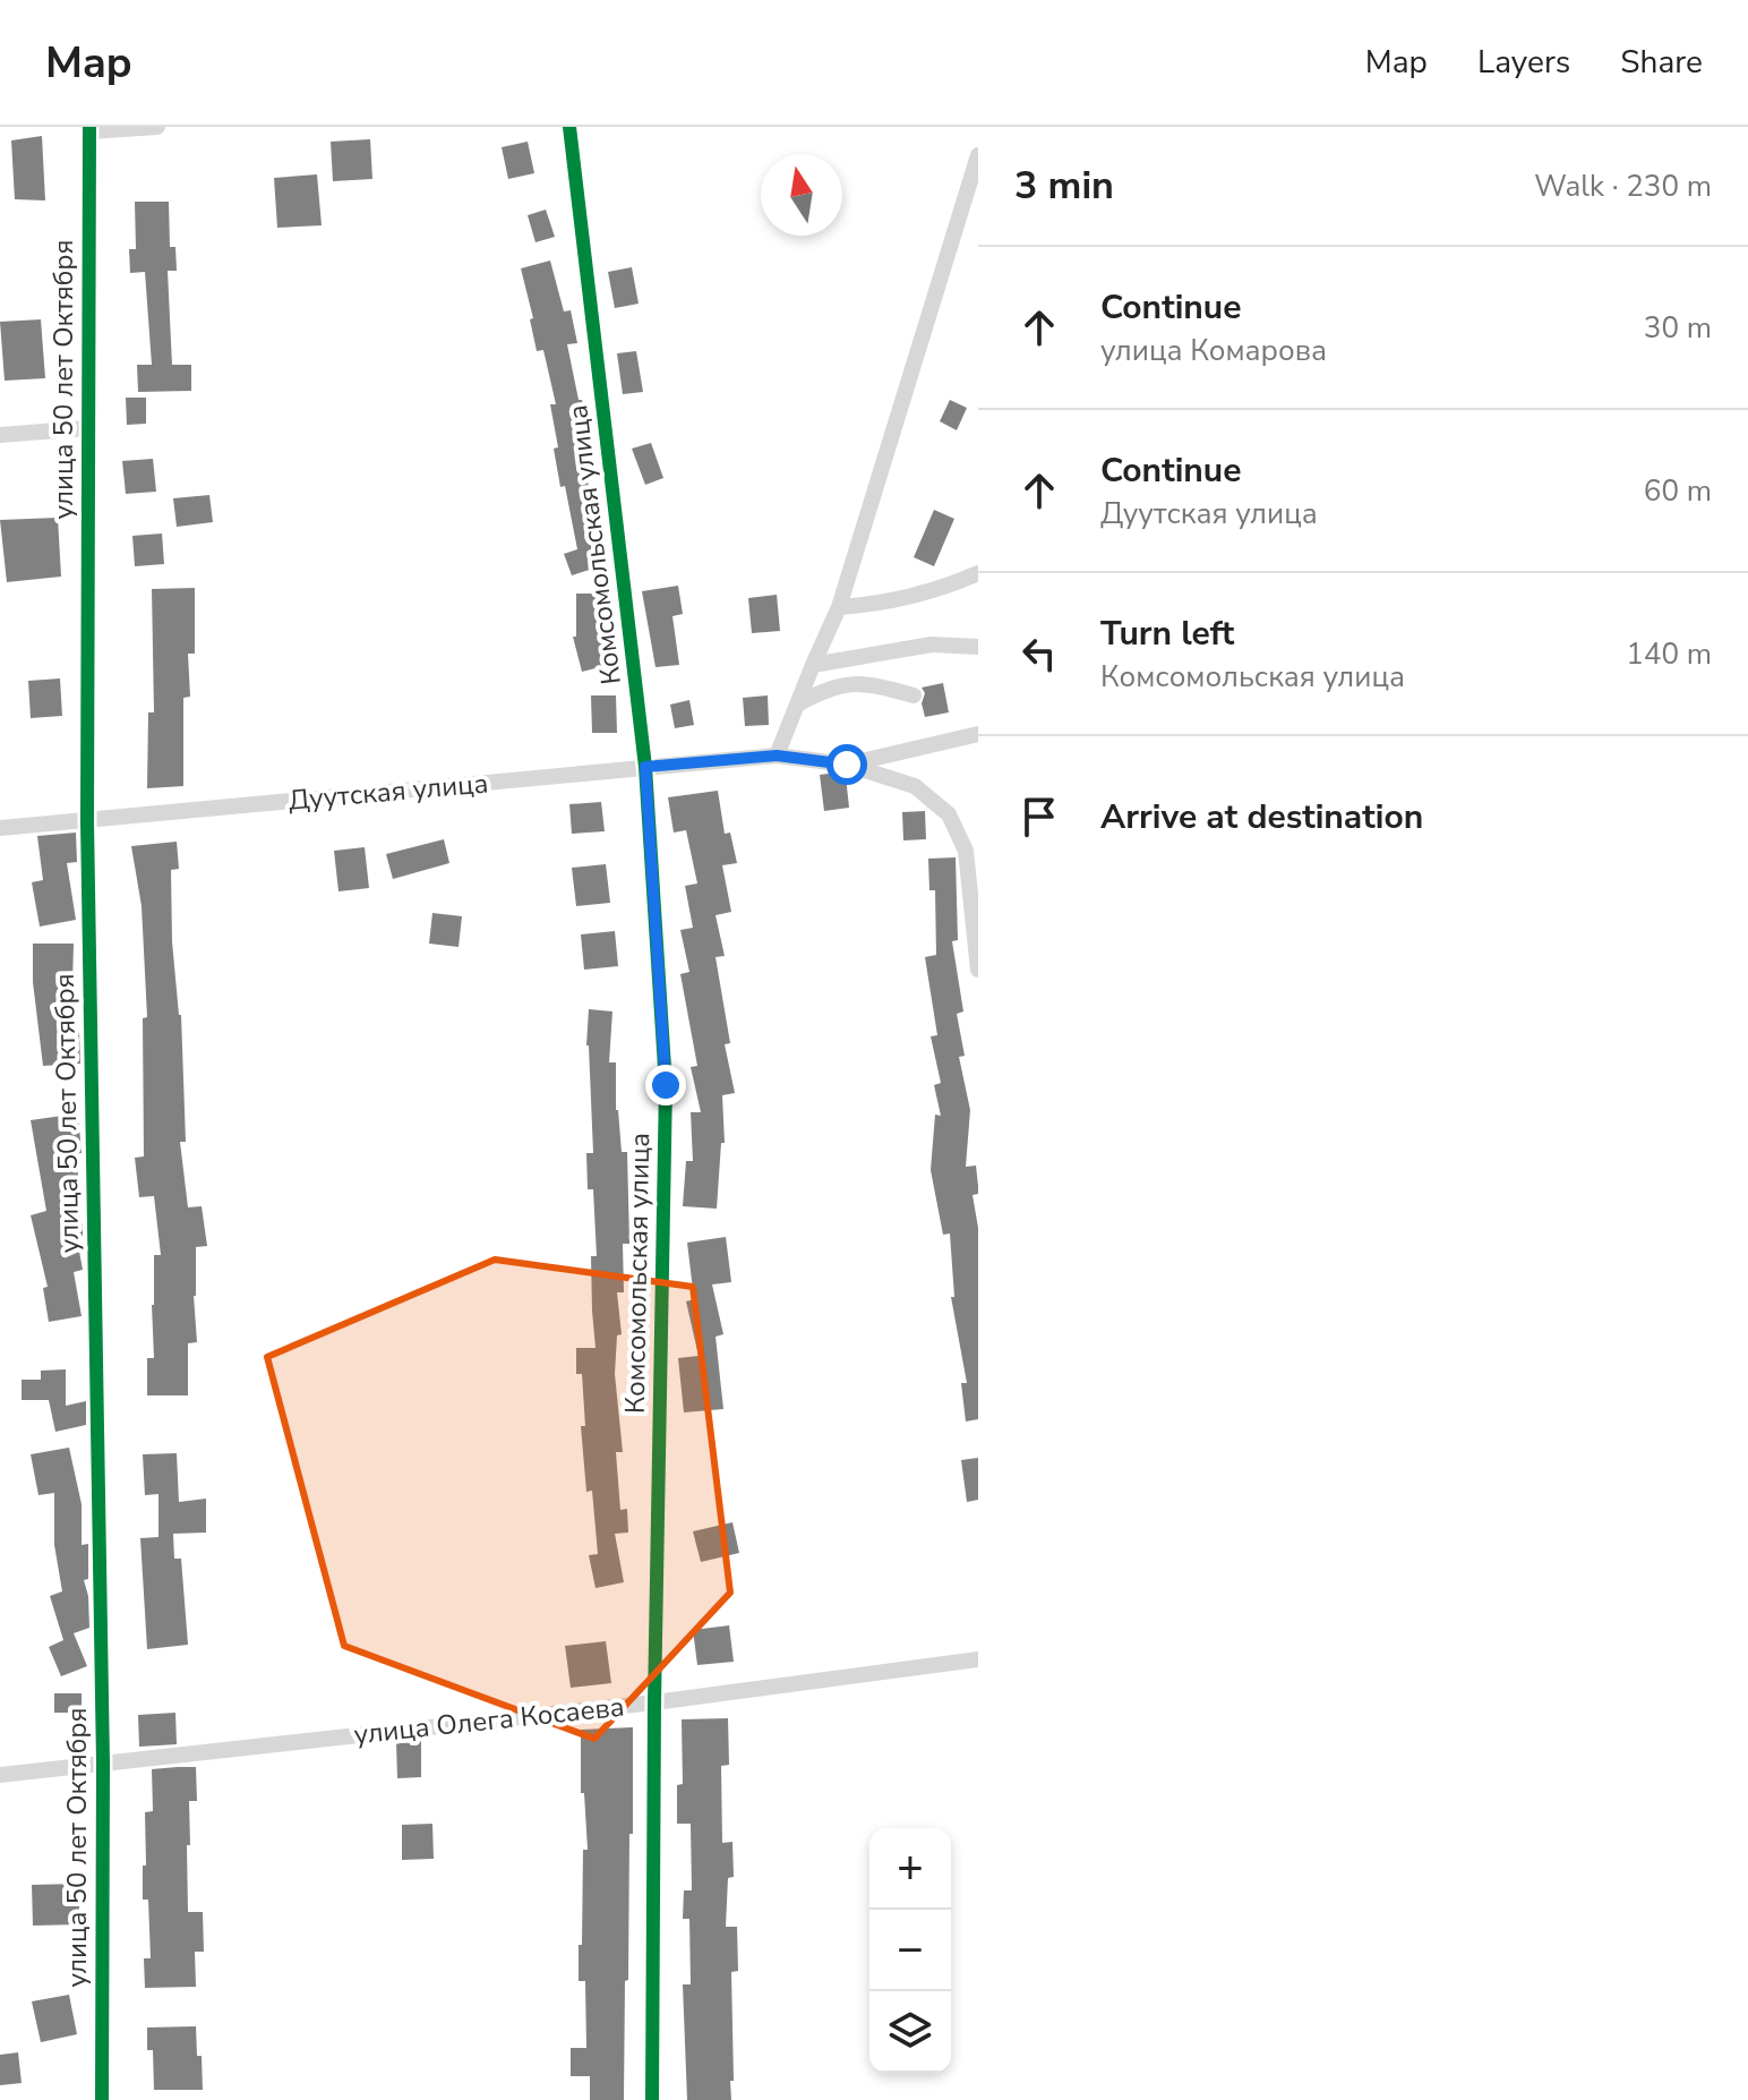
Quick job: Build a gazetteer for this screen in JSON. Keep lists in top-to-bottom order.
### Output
{
  "streets": {
    "street": [
      "улица 50 лет Октября",
      "Комсомольская улица",
      "Дуутская улица",
      "улица Олега Косаева"
    ]
  },
  "crossings": [
    ["улица 50 лет Октября", "Дуутская улица"],
    ["улица 50 лет Октября", "улица Олега Косаева"],
    ["Комсомольская улица", "Дуутская улица"],
    ["Комсомольская улица", "улица Олега Косаева"]
  ],
  "north": "top",
  "page": {
    "header": "Map",
    "nav": ["Map", "Layers", "Share"],
    "heading": ["3 min", "Walk · 230 m"],
    "list": [
      ["Continue", "улица Комарова", "30 m"],
      ["Continue", "Дуутская улица", "60 m"],
      ["Turn left", "Комсомольская улица", "140 m"],
      "Arrive at destination"
    ],
    "map_buttons": ["+", "−"]
  }
}
